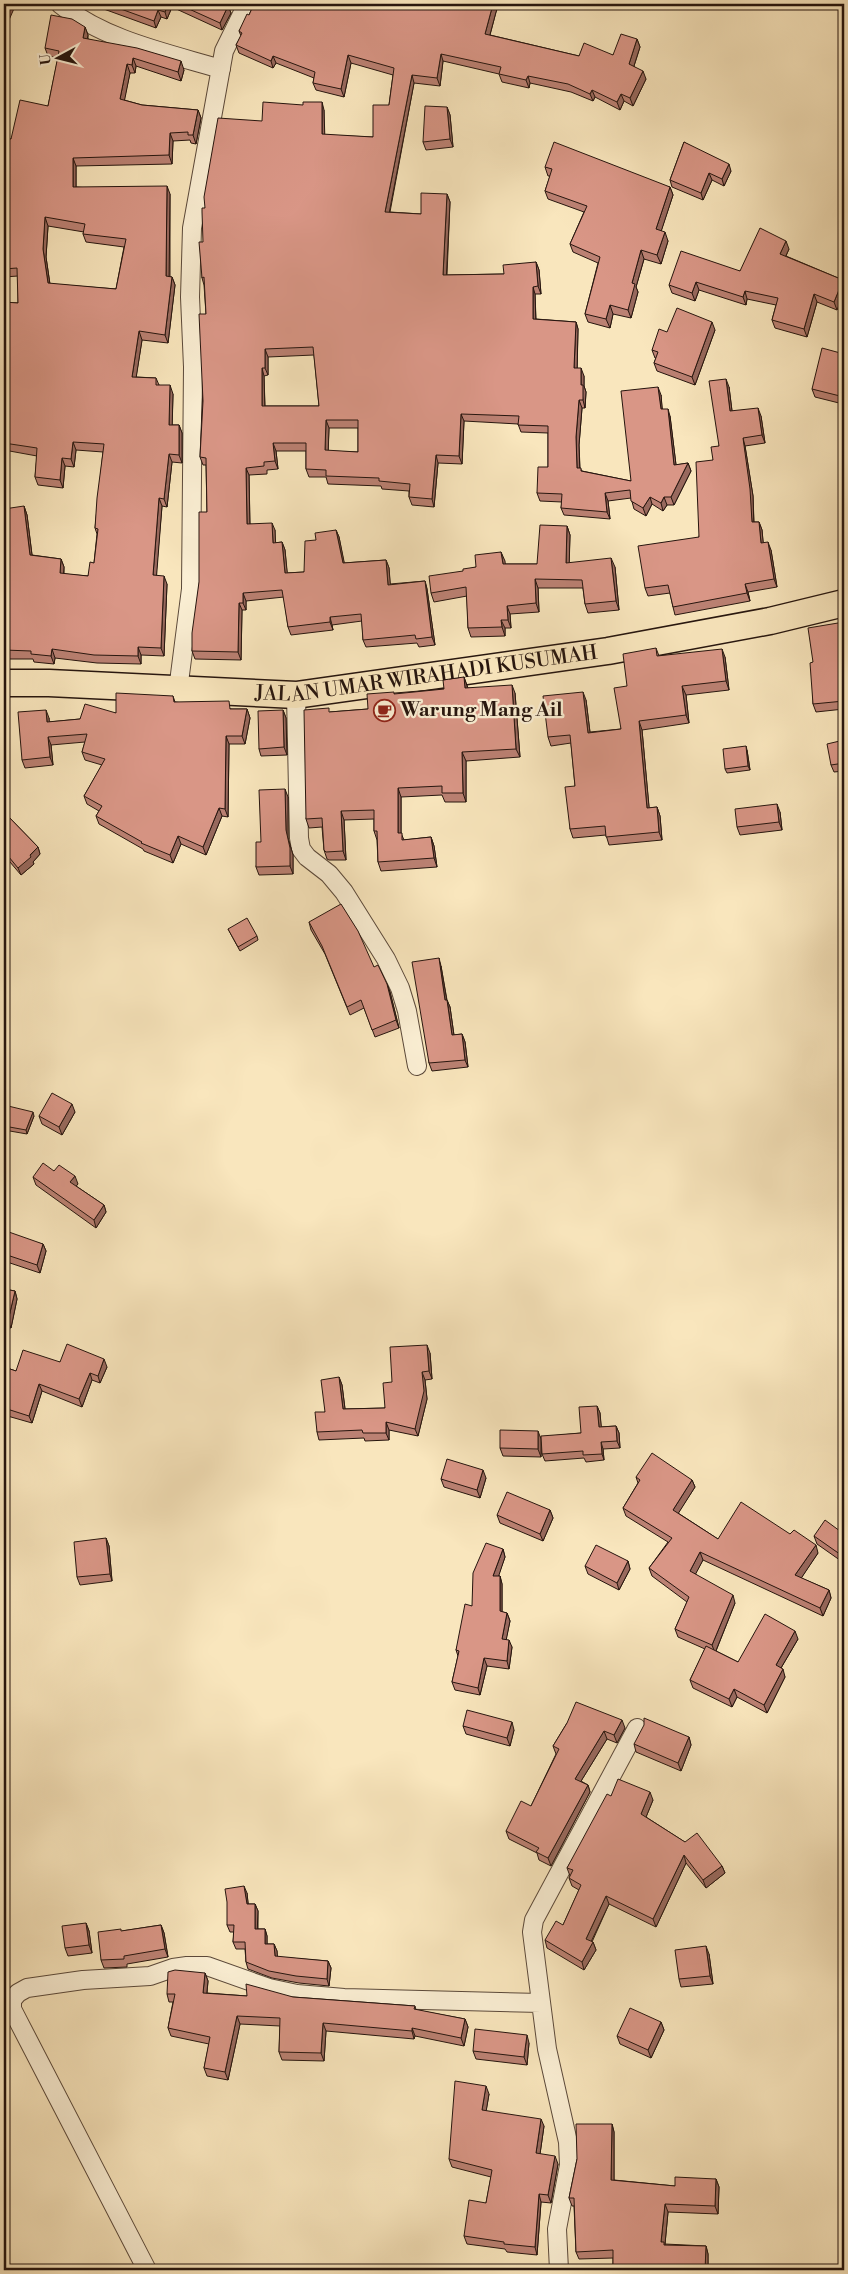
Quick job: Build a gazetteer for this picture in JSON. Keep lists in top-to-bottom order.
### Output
{
  "streets": {
    "main road": ["JALAN UMAR WIRAHADI KUSUMAH"]
  },
  "places": {
    "cafe": ["Warung Mang Ail"]
  },
  "north": "left"
}
